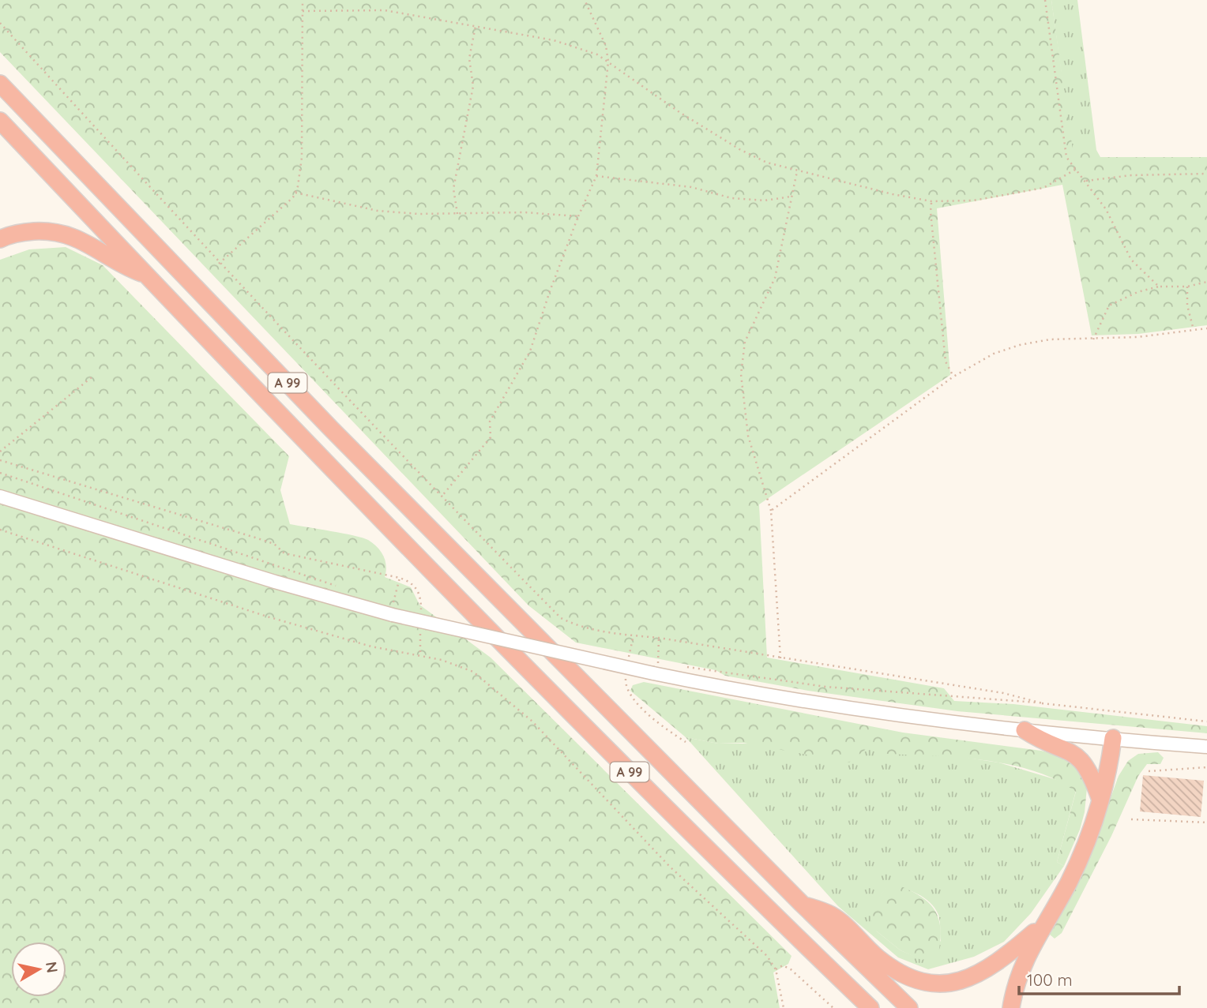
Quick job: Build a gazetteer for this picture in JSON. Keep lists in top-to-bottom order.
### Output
{
  "streets": {
    "highway": ["A 99"]
  },
  "scale_bar": "100 m",
  "north": "right"
}
